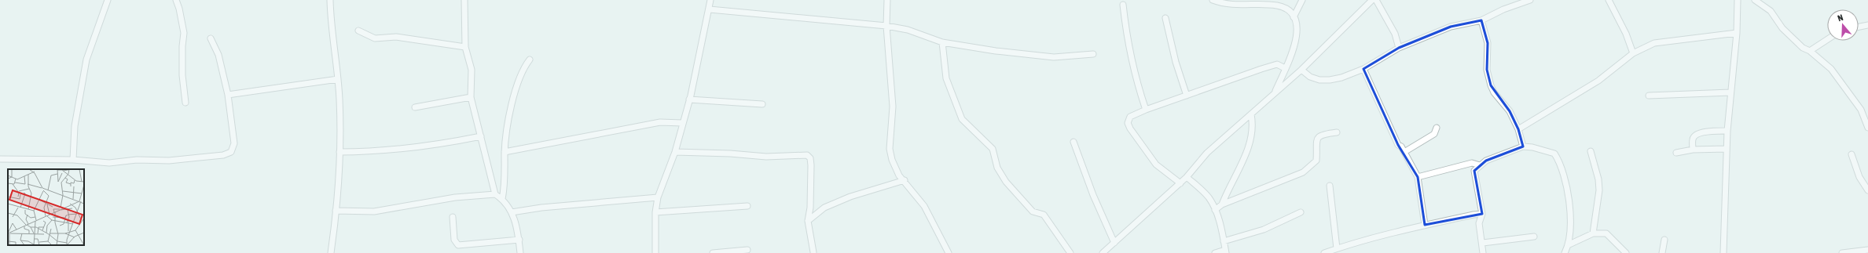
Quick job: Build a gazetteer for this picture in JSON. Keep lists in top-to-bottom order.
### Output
{
  "north": "top"
}
